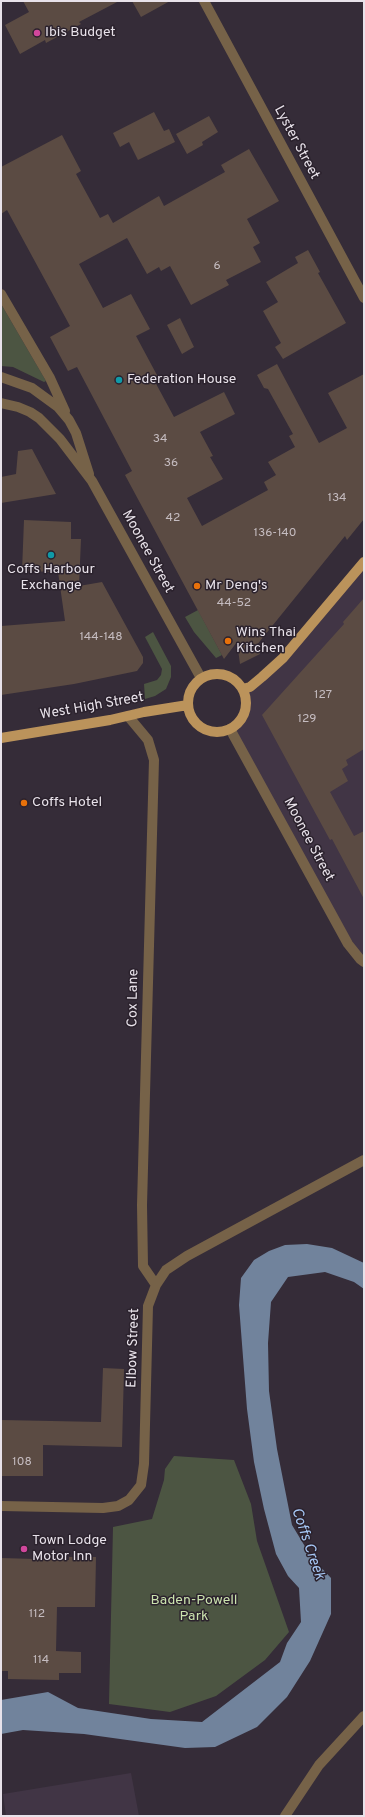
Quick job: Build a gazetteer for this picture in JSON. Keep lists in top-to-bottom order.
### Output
{
  "streets": {
    "main road": ["West High Street"],
    "street": [
      "Lyster Street",
      "Moonee Street",
      "Cox Lane",
      "Elbow Street"
    ]
  },
  "crossings": [
    ["Moonee Street", "West High Street"],
    ["West High Street", "Cox Lane"],
    ["Cox Lane", "Elbow Street"]
  ],
  "water": ["Coffs Creek"],
  "parks": ["Baden-Powell Park"],
  "places": [
    "Ibis Budget",
    "Federation House",
    "Coffs Harbour Exchange",
    "Mr Deng's",
    "Wins Thai Kitchen",
    "Coffs Hotel",
    "Town Lodge Motor Inn"
  ],
  "house_numbers": [
    "6",
    "34",
    "36",
    "134",
    "42",
    "136-140",
    "44-52",
    "144-148",
    "127",
    "129",
    "108",
    "112",
    "114"
  ]
}
